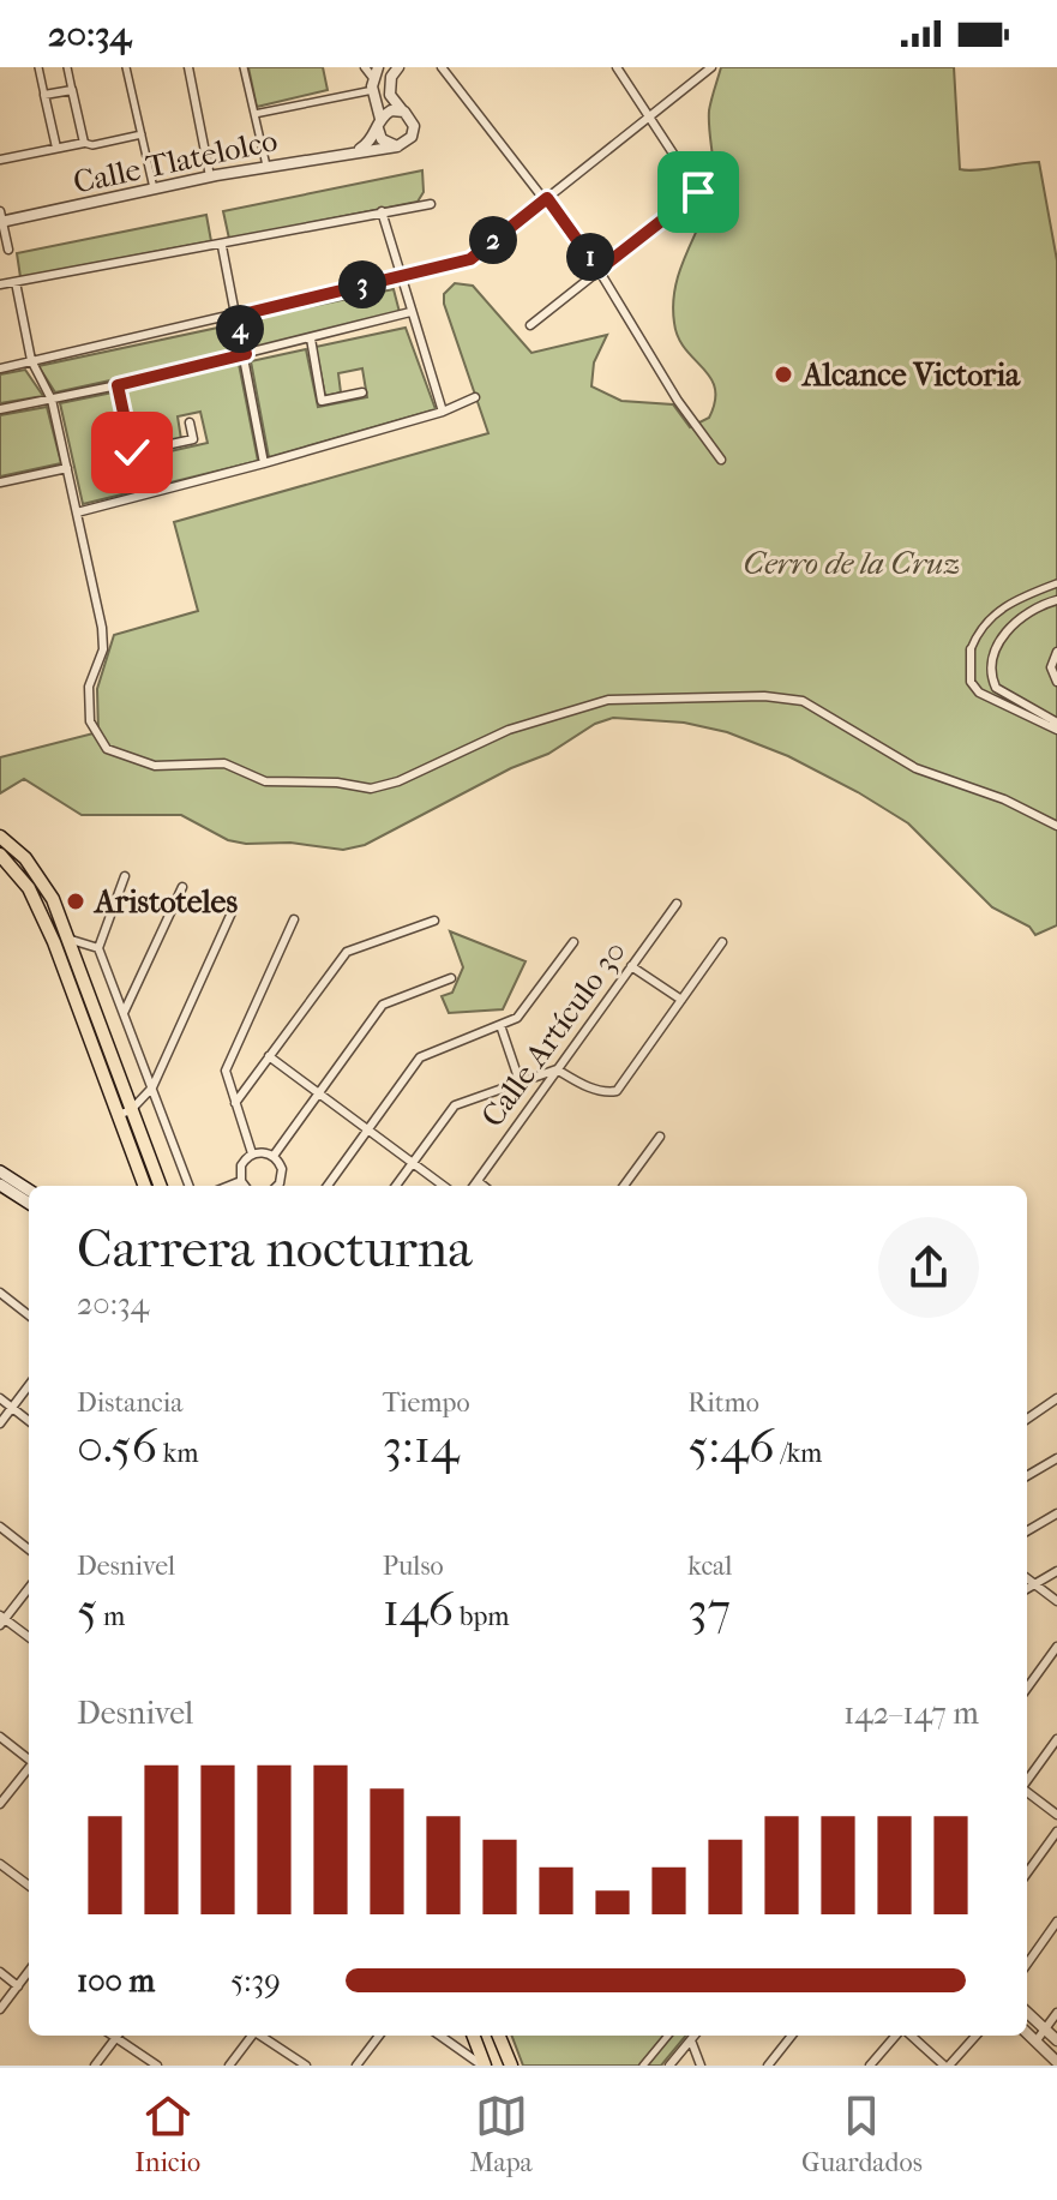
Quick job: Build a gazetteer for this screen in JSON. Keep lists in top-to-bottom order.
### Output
{
  "streets": {
    "street": ["Calle Tlatelolco", "Calle Artículo 30"]
  },
  "parks": ["Cerro de la Cruz"],
  "places": ["Alcance Victoria", "Aristoteles"],
  "page": {
    "status": "20:34",
    "pins": [
      "2",
      "1",
      "3",
      "4"
    ],
    "heading": ["Carrera nocturna", "20:34"],
    "stats": [
      ["Distancia", "0.56 km"],
      ["Tiempo", "3:14"],
      ["Ritmo", "5:46 /km"],
      ["Desnivel", "5 m"],
      ["Pulso", "146 bpm"],
      ["kcal", "37"]
    ],
    "chart": ["Desnivel", "142–147 m"],
    "list": [
      {
        "name": "100 m",
        "note": "5:39"
      }
    ],
    "tabs": ["Inicio", "Mapa", "Guardados"]
  }
}
